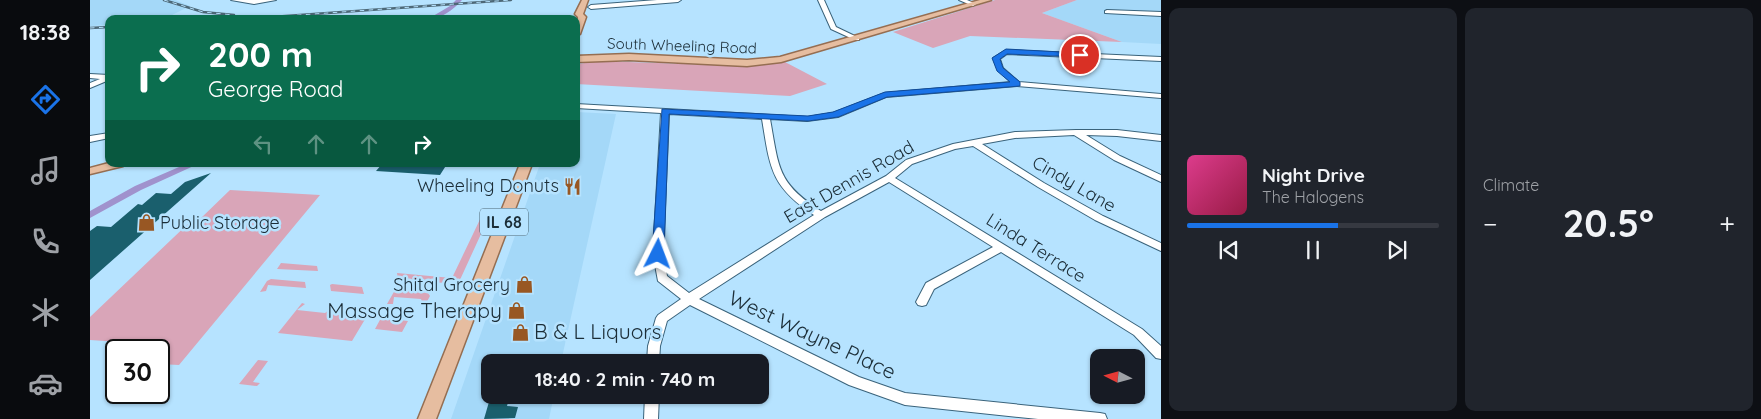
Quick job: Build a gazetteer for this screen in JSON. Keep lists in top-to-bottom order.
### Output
{
  "streets": {
    "main road": ["South Wheeling Road", "IL 68"],
    "street": [
      "East Dennis Road",
      "Cindy Lane",
      "Linda Terrace",
      "West Wayne Place"
    ]
  },
  "crossings": [
    ["East Dennis Road", "Cindy Lane"],
    ["East Dennis Road", "Linda Terrace"],
    ["East Dennis Road", "West Wayne Place"]
  ],
  "places": {
    "restaurant": ["Wheeling Donuts"],
    "shop": [
      "Public Storage",
      "Shital Grocery",
      "Massage Therapy",
      "B & L Liquors"
    ]
  },
  "north": "left",
  "page": {
    "tabs": "18:38",
    "tile": "Climate",
    "turn": ["200 m", "George Road"],
    "song": ["Night Drive", "The Halogens"],
    "heat": ["−", "20.5°", "+"],
    "limit": "30",
    "trip": "18:40 · 2 min · 740 m"
  }
}
